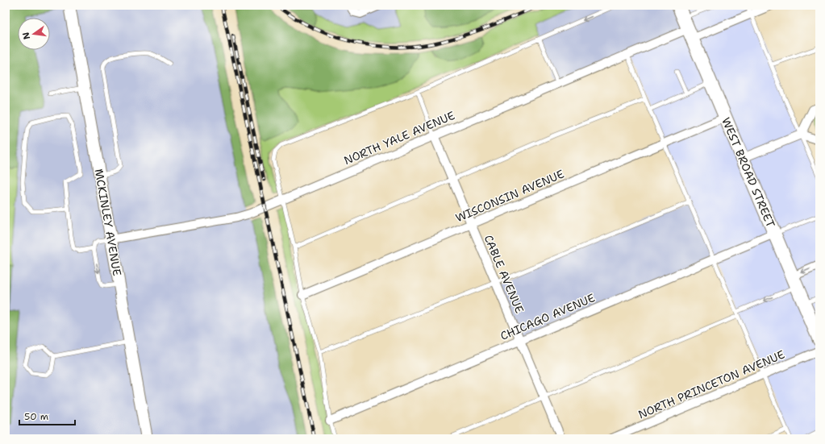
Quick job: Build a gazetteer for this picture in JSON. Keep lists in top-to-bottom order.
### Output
{
  "streets": {
    "main road": ["WEST BROAD STREET", "MCKINLEY AVENUE"],
    "street": [
      "NORTH YALE AVENUE",
      "WISCONSIN AVENUE",
      "CABLE AVENUE",
      "CHICAGO AVENUE",
      "NORTH PRINCETON AVENUE"
    ]
  },
  "crossings": [
    ["NORTH YALE AVENUE", "WEST BROAD STREET"],
    ["NORTH YALE AVENUE", "MCKINLEY AVENUE"],
    ["NORTH YALE AVENUE", "CABLE AVENUE"],
    ["WEST BROAD STREET", "WISCONSIN AVENUE"],
    ["WEST BROAD STREET", "CHICAGO AVENUE"],
    ["WISCONSIN AVENUE", "CABLE AVENUE"],
    ["CABLE AVENUE", "CHICAGO AVENUE"]
  ],
  "scale_bar": "50 m",
  "north": "left"
}
